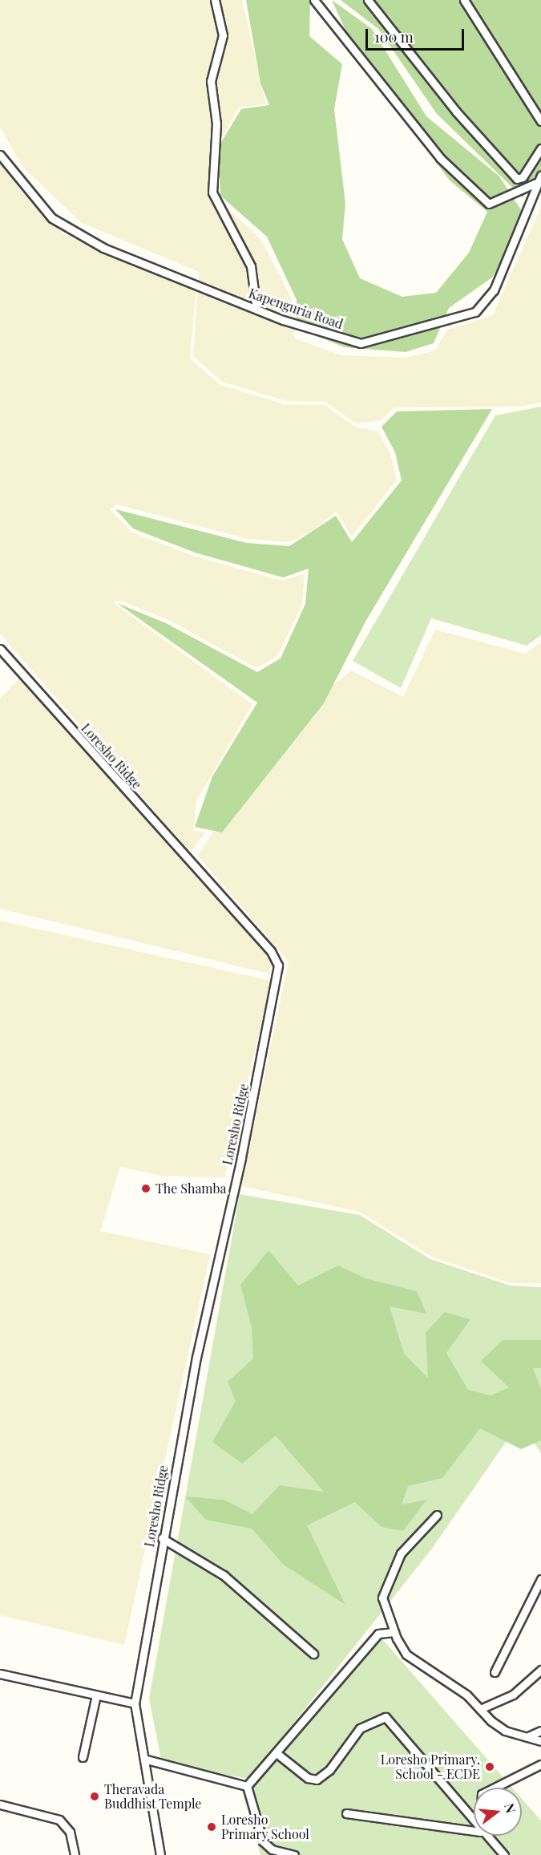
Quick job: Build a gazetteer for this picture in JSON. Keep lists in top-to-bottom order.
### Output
{
  "streets": {
    "street": ["Kapenguria Road", "Loresho Ridge"]
  },
  "places": [
    "The Shamba",
    "Loresho Primary. School - ECDE",
    "Theravada Buddhist Temple",
    "Loresho Primary School"
  ],
  "scale_bar": "100 m",
  "north": "right"
}
